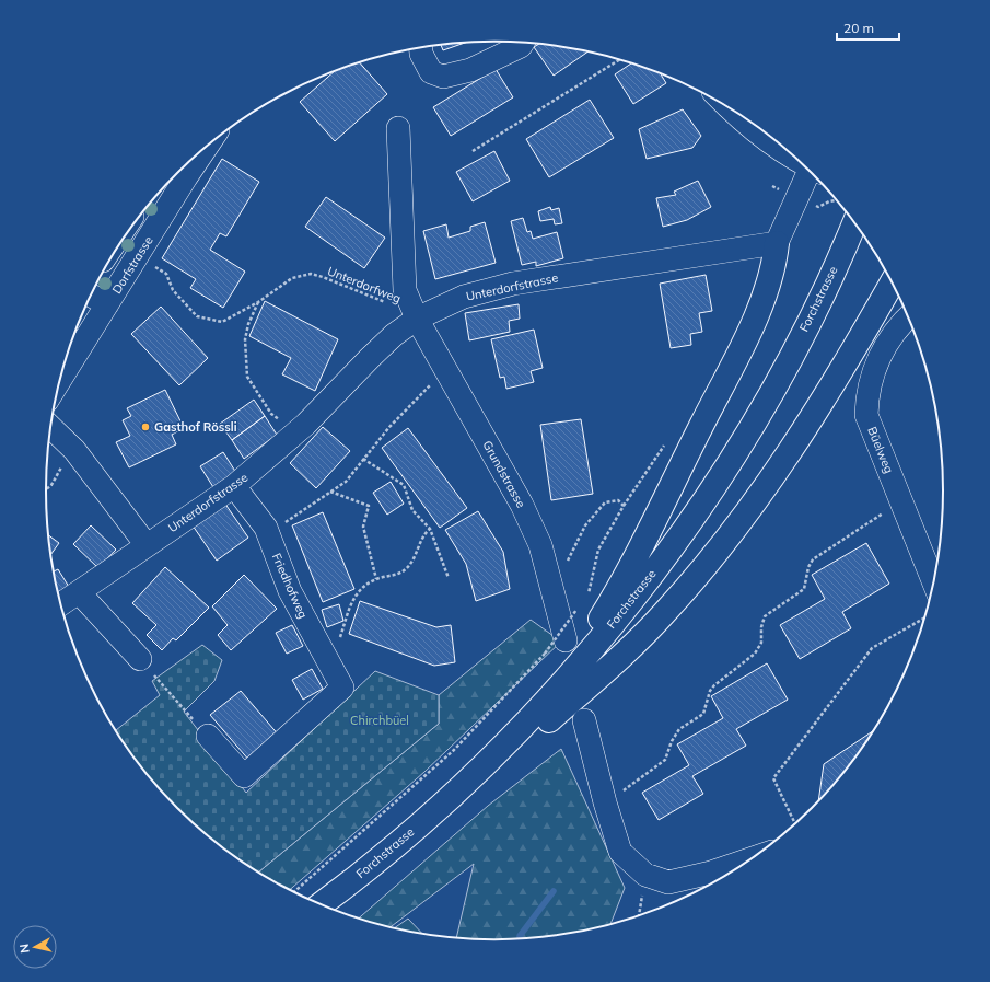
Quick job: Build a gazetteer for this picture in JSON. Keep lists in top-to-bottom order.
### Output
{
  "streets": {
    "highway": ["Forchstrasse"],
    "street": [
      "Dorfstrasse",
      "Unterdorfstrasse",
      "Büelweg",
      "Grundstrasse",
      "Friedhofweg"
    ],
    "path": ["Unterdorfweg"]
  },
  "crossings": [
    ["Unterdorfweg", "Unterdorfstrasse"],
    ["Unterdorfweg", "Grundstrasse"],
    ["Unterdorfstrasse", "Grundstrasse"],
    ["Unterdorfstrasse", "Friedhofweg"]
  ],
  "parks": ["Chirchbüel"],
  "places": ["Gasthof Rössli"],
  "scale_bar": "20 m",
  "north": "left"
}
